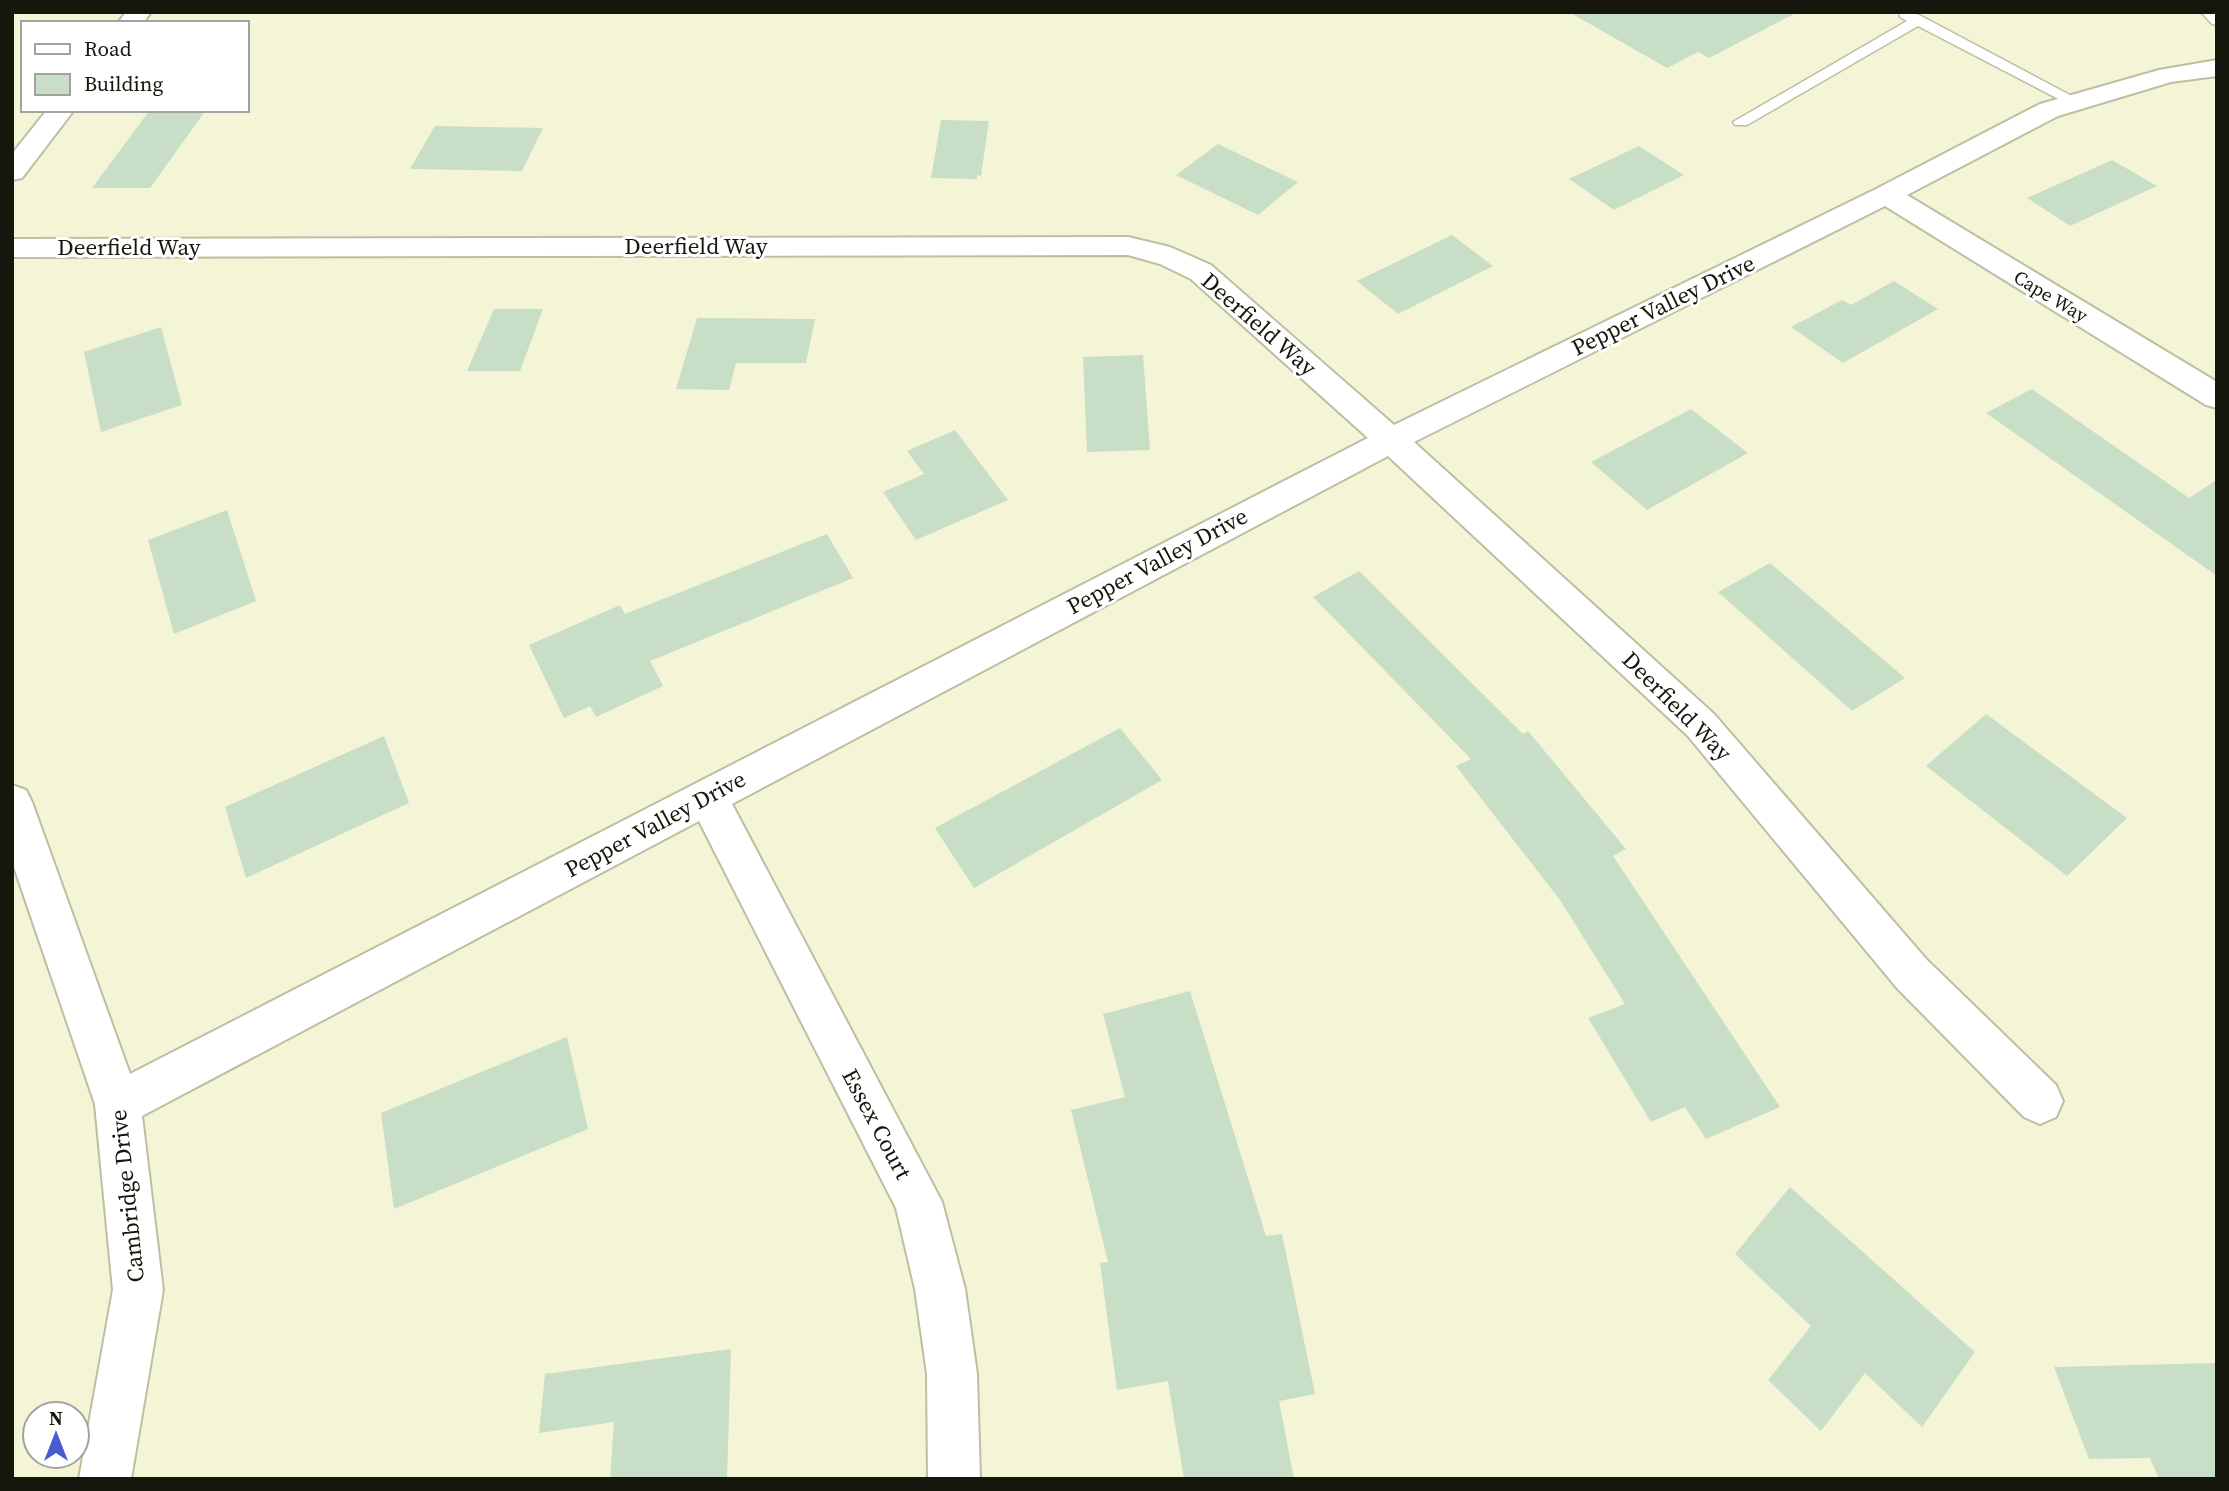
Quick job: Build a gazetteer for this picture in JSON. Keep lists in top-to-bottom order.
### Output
{
  "streets": {
    "street": [
      "Deerfield Way",
      "Cape Way",
      "Pepper Valley Drive",
      "Essex Court",
      "Cambridge Drive"
    ]
  },
  "crossings": [
    ["Deerfield Way", "Pepper Valley Drive"],
    ["Cape Way", "Pepper Valley Drive"],
    ["Pepper Valley Drive", "Essex Court"],
    ["Pepper Valley Drive", "Cambridge Drive"]
  ],
  "legend": ["Road", "Building"],
  "north": "top"
}
